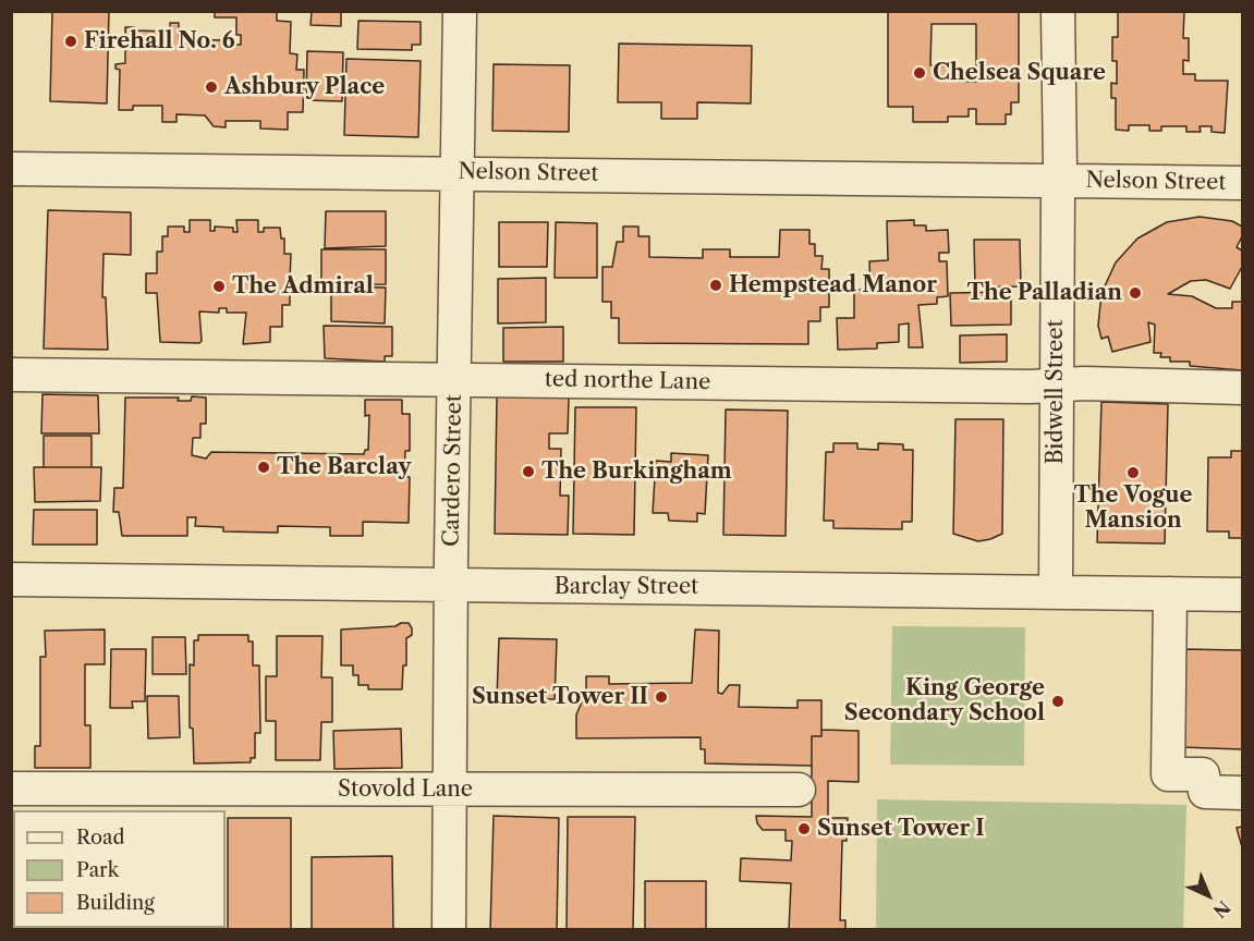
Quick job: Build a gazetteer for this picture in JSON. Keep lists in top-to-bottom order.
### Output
{
  "streets": {
    "street": [
      "Nelson Street",
      "ted northe Lane",
      "Bidwell Street",
      "Cardero Street",
      "Barclay Street",
      "Stovold Lane"
    ]
  },
  "crossings": [
    ["Nelson Street", "Bidwell Street"],
    ["Nelson Street", "Cardero Street"],
    ["ted northe Lane", "Bidwell Street"],
    ["ted northe Lane", "Cardero Street"],
    ["Bidwell Street", "Barclay Street"],
    ["Cardero Street", "Barclay Street"],
    ["Cardero Street", "Stovold Lane"]
  ],
  "places": [
    "Firehall No. 6",
    "Chelsea Square",
    "Ashbury Place",
    "Hempstead Manor",
    "The Admiral",
    "The Palladian",
    "The Barclay",
    "The Burkingham",
    "The Vogue Mansion",
    "Sunset Tower II",
    "King George Secondary School",
    "Sunset Tower I"
  ],
  "legend": ["Road", "Park", "Building"],
  "north": "bottom right"
}
